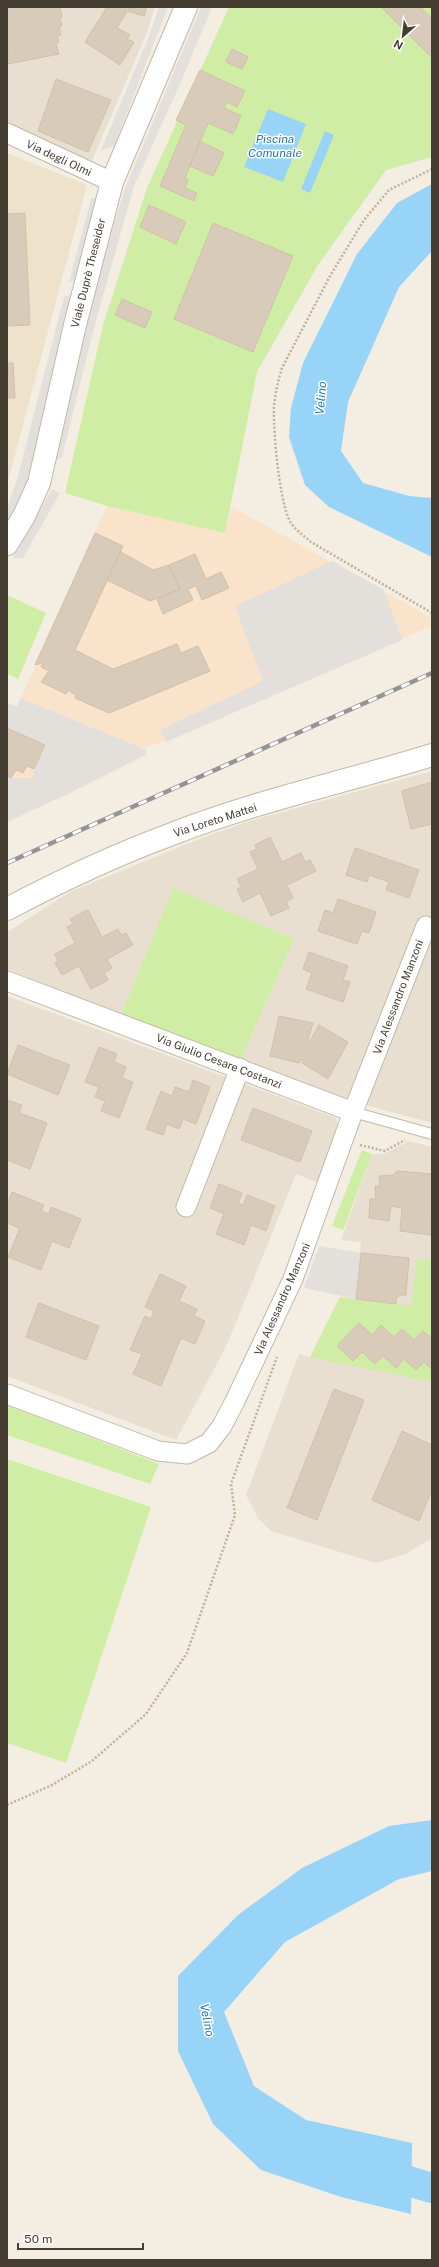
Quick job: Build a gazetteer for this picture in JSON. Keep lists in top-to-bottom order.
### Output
{
  "streets": {
    "street": [
      "Via degli Olmi",
      "Viale Duprè Theseider",
      "Via Loreto Mattei",
      "Via Alessandro Manzoni",
      "Via Giulio Cesare Costanzi"
    ]
  },
  "crossings": [
    ["Via degli Olmi", "Viale Duprè Theseider"],
    ["Via Alessandro Manzoni", "Via Giulio Cesare Costanzi"]
  ],
  "water": ["Piscina Comunale", "Velino"],
  "scale_bar": "50 m",
  "north": "bottom left"
}
